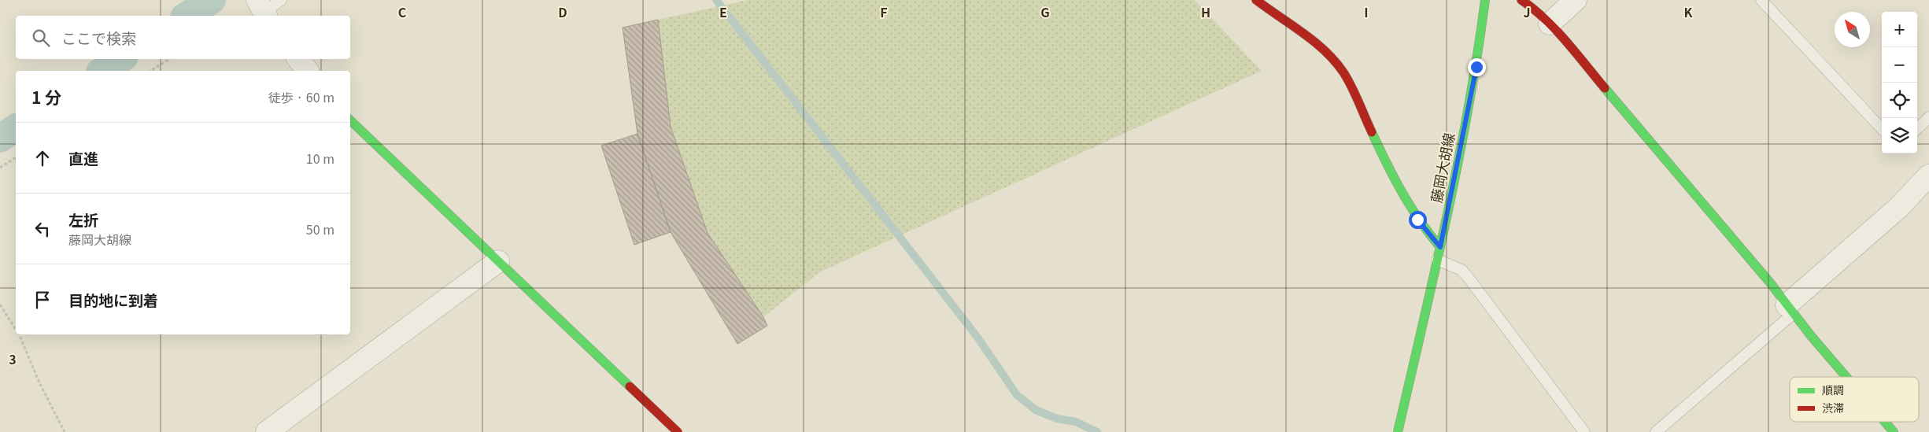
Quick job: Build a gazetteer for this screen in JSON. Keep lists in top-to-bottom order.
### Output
{
  "streets": {
    "street": ["藤岡大胡線"]
  },
  "legend": ["順調", "渋滞"],
  "north": "top left",
  "page": {
    "map_buttons": ["+", "−"],
    "search": "ここで検索",
    "heading": ["1 分", "徒歩 · 60 m"],
    "list": [
      ["直進", "10 m"],
      ["左折", "藤岡大胡線", "50 m"],
      "目的地に到着"
    ]
  },
  "grid": {
    "columns": [
      "C",
      "D",
      "E",
      "F",
      "G",
      "H",
      "I",
      "J",
      "K"
    ],
    "rows": ["3"]
  }
}
